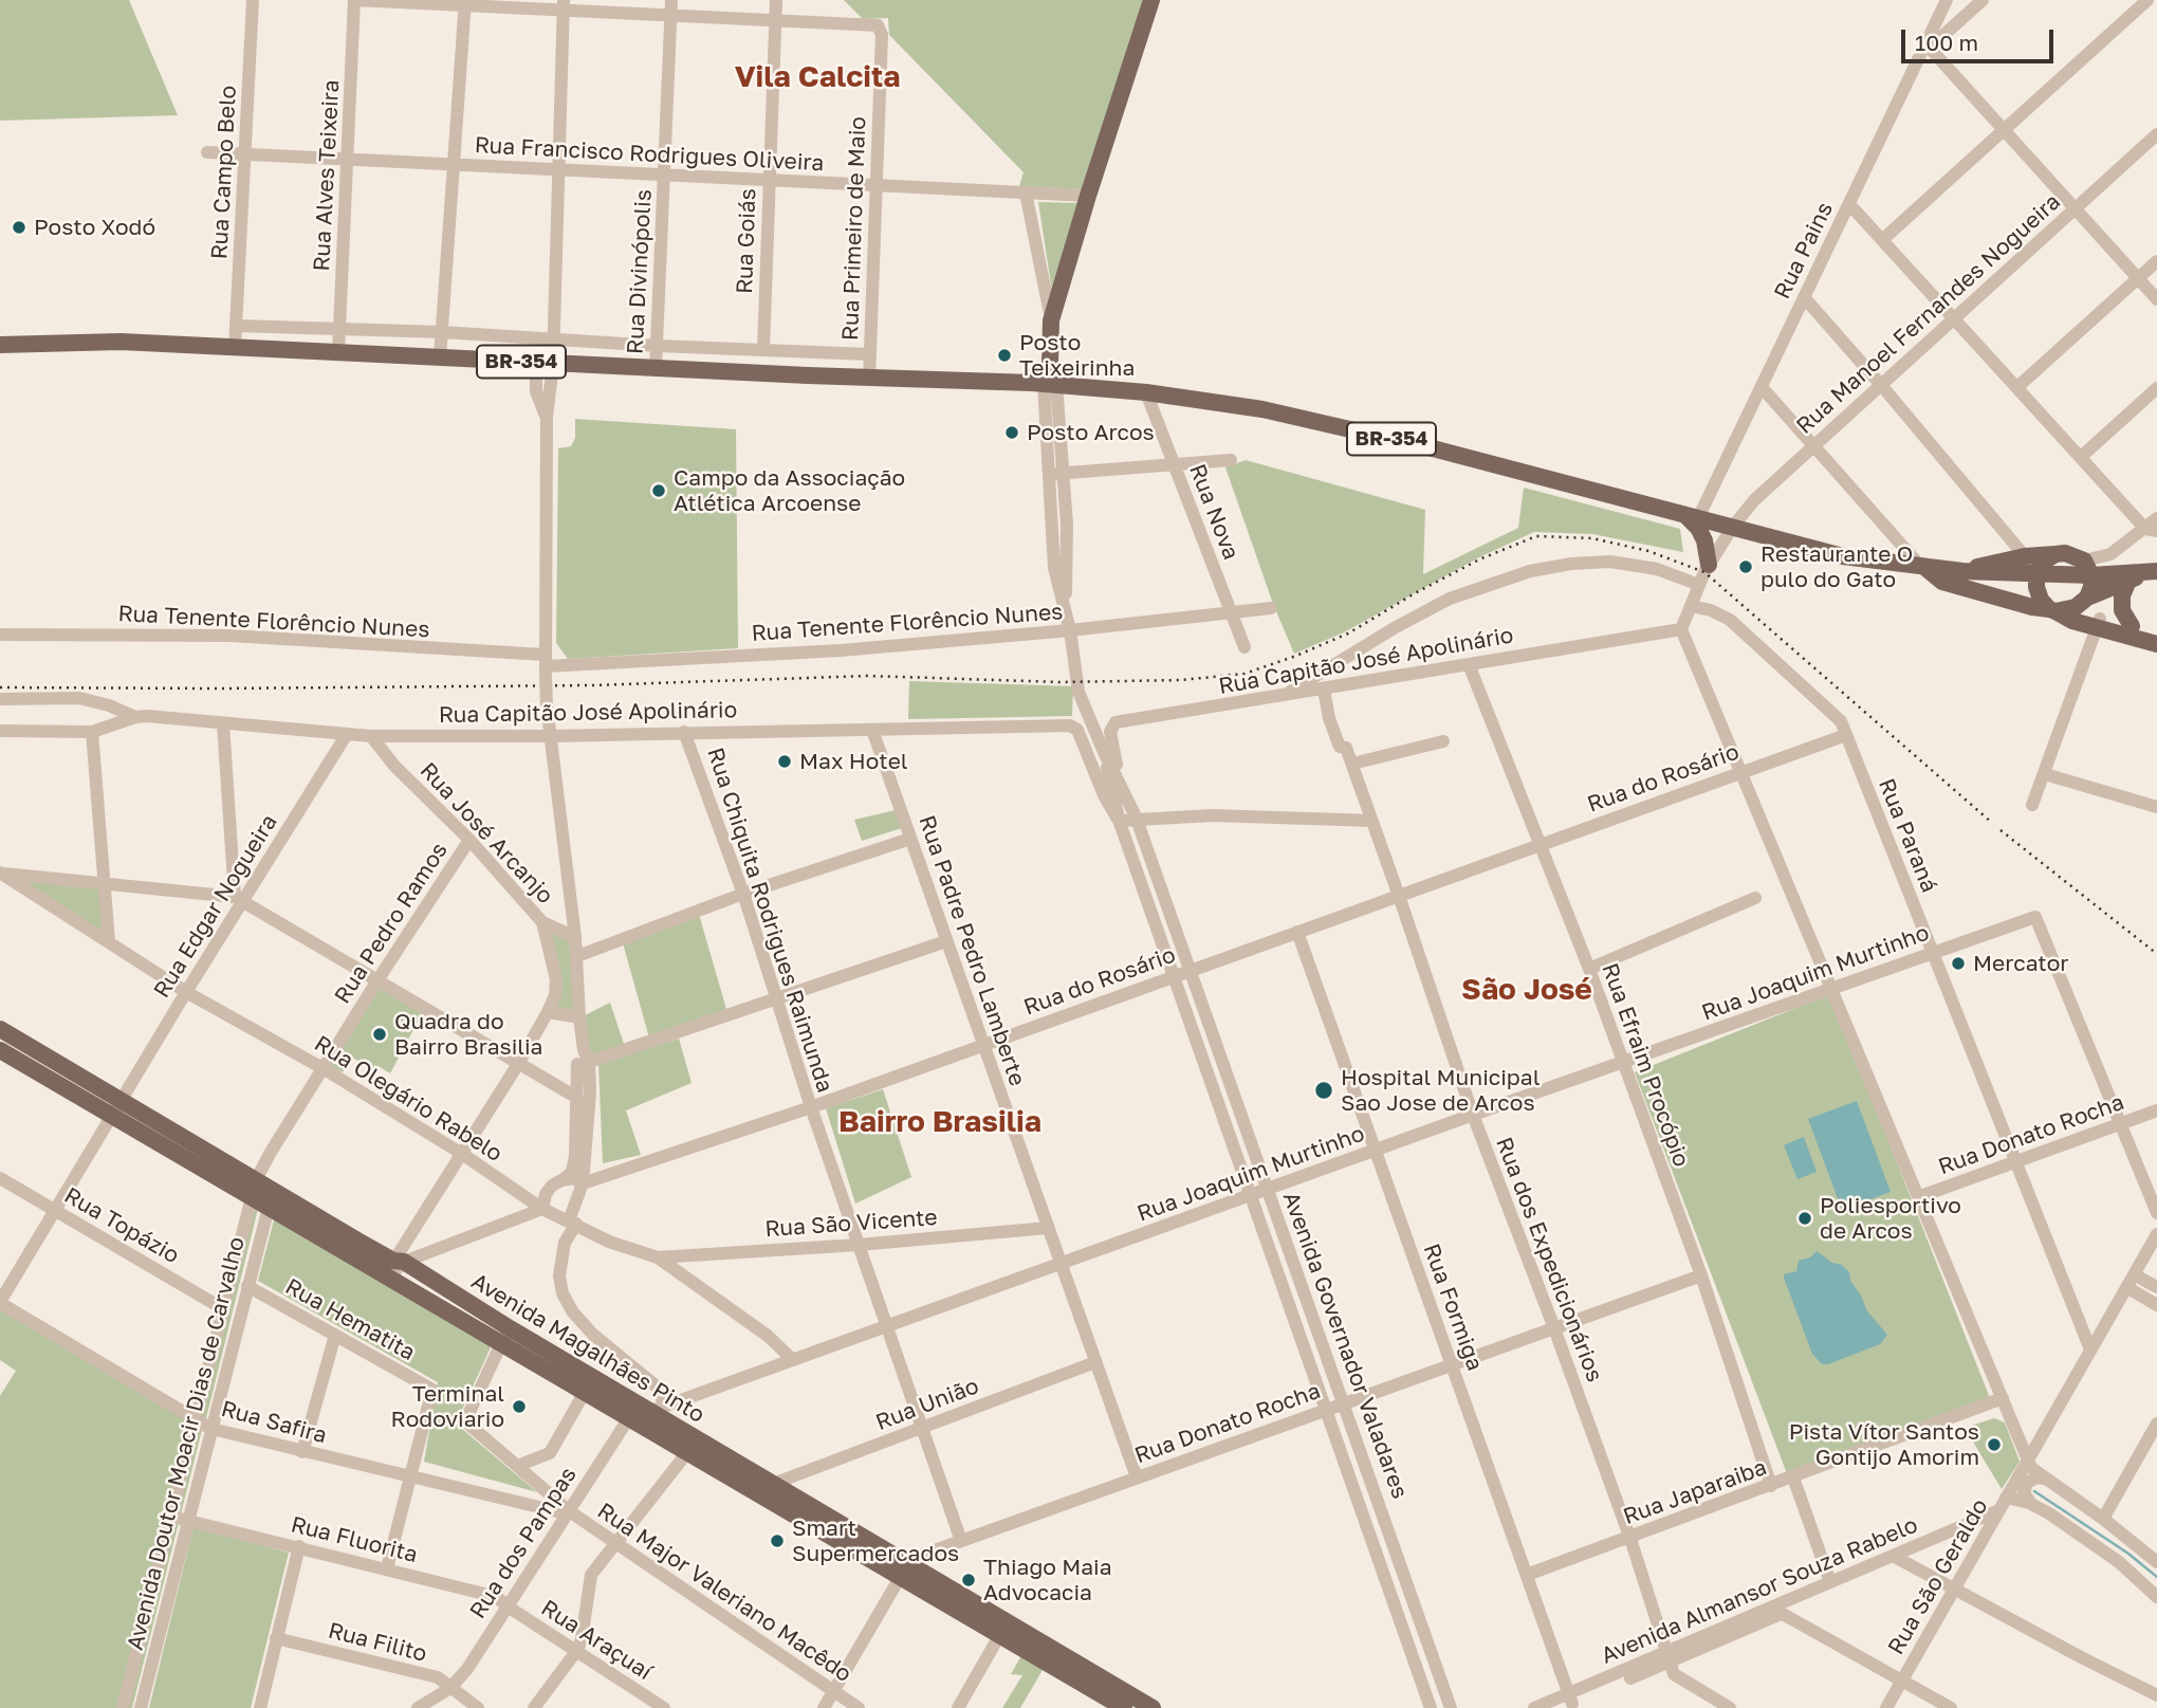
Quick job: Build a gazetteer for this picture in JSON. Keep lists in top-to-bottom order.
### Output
{
  "streets": {
    "main road": ["BR-354", "Avenida Magalhães Pinto"],
    "street": [
      "Rua Francisco Rodrigues Oliveira",
      "Rua Campo Belo",
      "Rua Alves Teixeira",
      "Rua Primeiro de Maio",
      "Rua Goiás",
      "Rua Pains",
      "Rua Divinópolis",
      "Rua Manoel Fernandes Nogueira",
      "Rua Nova",
      "Rua Tenente Florêncio Nunes",
      "Rua Capitão José Apolinário",
      "Rua do Rosário",
      "Rua José Arcanjo",
      "Rua Paraná",
      "Rua Edgar Nogueira",
      "Rua Chiquita Rodrigues Raimunda",
      "Rua Pedro Ramos",
      "Rua Padre Pedro Lamberte",
      "Rua Joaquim Murtinho",
      "Rua Efraim Procópio",
      "Rua Olegário Rabelo",
      "Rua Donato Rocha",
      "Rua São Vicente",
      "Rua Topázio",
      "Rua dos Expedicionários",
      "Rua Formiga",
      "Rua Hematita",
      "Avenida Governador Valadares",
      "Rua União",
      "Rua Safira",
      "Avenida Doutor Moacir Dias de Carvalho",
      "Rua Japaraiba",
      "Rua Fluorita",
      "Rua dos Pampas",
      "Rua São Geraldo",
      "Avenida Almansor Souza Rabelo",
      "Rua Major Valeriano Macêdo",
      "Rua Araçuaí",
      "Rua Filito"
    ]
  },
  "crossings": [
    ["Rua Francisco Rodrigues Oliveira", "Rua Campo Belo"],
    ["Rua Francisco Rodrigues Oliveira", "Rua Alves Teixeira"],
    ["Rua Francisco Rodrigues Oliveira", "Rua Primeiro de Maio"],
    ["Rua Francisco Rodrigues Oliveira", "Rua Goiás"],
    ["Rua Francisco Rodrigues Oliveira", "Rua Divinópolis"],
    ["Rua Campo Belo", "BR-354"],
    ["Rua Alves Teixeira", "BR-354"],
    ["Rua Primeiro de Maio", "Rua Goiás"],
    ["Rua Primeiro de Maio", "BR-354"],
    ["Rua Pains", "BR-354"],
    ["Rua Divinópolis", "BR-354"],
    ["Rua Manoel Fernandes Nogueira", "BR-354"],
    ["Rua Manoel Fernandes Nogueira", "Rua Capitão José Apolinário"],
    ["Rua Manoel Fernandes Nogueira", "Rua Paraná"],
    ["BR-354", "Rua Nova"],
    ["BR-354", "Avenida Governador Valadares"],
    ["Rua Nova", "Rua Tenente Florêncio Nunes"],
    ["Rua Tenente Florêncio Nunes", "Avenida Governador Valadares"],
    ["Rua Capitão José Apolinário", "Rua José Arcanjo"],
    ["Rua Capitão José Apolinário", "Rua Edgar Nogueira"],
    ["Rua Capitão José Apolinário", "Rua Chiquita Rodrigues Raimunda"],
    ["Rua Capitão José Apolinário", "Rua Padre Pedro Lamberte"],
    ["Rua Capitão José Apolinário", "Rua Efraim Procópio"],
    ["Rua Capitão José Apolinário", "Rua dos Expedicionários"],
    ["Rua Capitão José Apolinário", "Avenida Governador Valadares"],
    ["Rua do Rosário", "Rua Paraná"],
    ["Rua do Rosário", "Rua Chiquita Rodrigues Raimunda"],
    ["Rua do Rosário", "Rua Padre Pedro Lamberte"],
    ["Rua do Rosário", "Rua Efraim Procópio"],
    ["Rua do Rosário", "Rua dos Expedicionários"],
    ["Rua do Rosário", "Rua Formiga"],
    ["Rua do Rosário", "Avenida Governador Valadares"],
    ["Rua José Arcanjo", "Rua Pedro Ramos"],
    ["Rua José Arcanjo", "Rua Olegário Rabelo"],
    ["Rua José Arcanjo", "Avenida Magalhães Pinto"],
    ["Rua Paraná", "Rua Joaquim Murtinho"],
    ["Rua Paraná", "Rua Donato Rocha"],
    ["Rua Paraná", "Rua São Geraldo"],
    ["Rua Edgar Nogueira", "Rua Olegário Rabelo"],
    ["Rua Edgar Nogueira", "Rua Topázio"],
    ["Rua Edgar Nogueira", "Avenida Magalhães Pinto"],
    ["Rua Edgar Nogueira", "Rua Safira"],
    ["Rua Chiquita Rodrigues Raimunda", "Rua Joaquim Murtinho"],
    ["Rua Chiquita Rodrigues Raimunda", "Rua Donato Rocha"],
    ["Rua Chiquita Rodrigues Raimunda", "Rua São Vicente"],
    ["Rua Chiquita Rodrigues Raimunda", "Rua União"],
    ["Rua Pedro Ramos", "Rua Olegário Rabelo"],
    ["Rua Pedro Ramos", "Avenida Magalhães Pinto"],
    ["Rua Pedro Ramos", "Avenida Doutor Moacir Dias de Carvalho"],
    ["Rua Padre Pedro Lamberte", "Rua Joaquim Murtinho"],
    ["Rua Padre Pedro Lamberte", "Rua Donato Rocha"],
    ["Rua Padre Pedro Lamberte", "Rua São Vicente"],
    ["Rua Padre Pedro Lamberte", "Rua União"],
    ["Rua Joaquim Murtinho", "Rua Efraim Procópio"],
    ["Rua Joaquim Murtinho", "Rua Olegário Rabelo"],
    ["Rua Joaquim Murtinho", "Rua Donato Rocha"],
    ["Rua Joaquim Murtinho", "Rua dos Expedicionários"],
    ["Rua Joaquim Murtinho", "Rua Formiga"],
    ["Rua Joaquim Murtinho", "Avenida Governador Valadares"],
    ["Rua Joaquim Murtinho", "Avenida Magalhães Pinto"],
    ["Rua Efraim Procópio", "Rua Donato Rocha"],
    ["Rua Efraim Procópio", "Rua Japaraiba"],
    ["Rua Olegário Rabelo", "Rua São Vicente"],
    ["Rua Donato Rocha", "Rua dos Expedicionários"],
    ["Rua Donato Rocha", "Rua Formiga"],
    ["Rua Donato Rocha", "Avenida Governador Valadares"],
    ["Rua Donato Rocha", "Avenida Magalhães Pinto"],
    ["Rua Topázio", "Avenida Doutor Moacir Dias de Carvalho"],
    ["Rua dos Expedicionários", "Rua Japaraiba"],
    ["Rua dos Expedicionários", "Avenida Almansor Souza Rabelo"],
    ["Rua Formiga", "Rua Japaraiba"],
    ["Rua Formiga", "Avenida Almansor Souza Rabelo"],
    ["Rua Hematita", "Rua Safira"],
    ["Rua Hematita", "Avenida Doutor Moacir Dias de Carvalho"],
    ["Avenida Magalhães Pinto", "Rua União"],
    ["Avenida Magalhães Pinto", "Avenida Doutor Moacir Dias de Carvalho"],
    ["Avenida Magalhães Pinto", "Rua dos Pampas"],
    ["Rua Safira", "Avenida Doutor Moacir Dias de Carvalho"],
    ["Rua Safira", "Rua dos Pampas"],
    ["Rua Safira", "Rua Major Valeriano Macêdo"],
    ["Avenida Doutor Moacir Dias de Carvalho", "Rua Fluorita"],
    ["Rua Fluorita", "Rua dos Pampas"],
    ["Rua Fluorita", "Rua Araçuaí"],
    ["Rua dos Pampas", "Rua Major Valeriano Macêdo"],
    ["Rua dos Pampas", "Rua Araçuaí"],
    ["Rua dos Pampas", "Rua Filito"],
    ["Rua São Geraldo", "Avenida Almansor Souza Rabelo"]
  ],
  "districts": ["Vila Calcita", "São José", "Bairro Brasilia"],
  "places": [
    "Posto Xodó",
    "Posto Teixeirinha",
    "Posto Arcos",
    "Campo da Associação Atlética Arcoense",
    "Restaurante O pulo do Gato",
    "Max Hotel",
    "Mercator",
    "Quadra do Bairro Brasilia",
    "Hospital Municipal Sao Jose de Arcos",
    "Poliesportivo de Arcos",
    "Terminal Rodoviario",
    "Pista Vítor Santos Gontijo Amorim",
    "Smart Supermercados",
    "Thiago Maia Advocacia"
  ],
  "scale_bar": "100 m"
}
